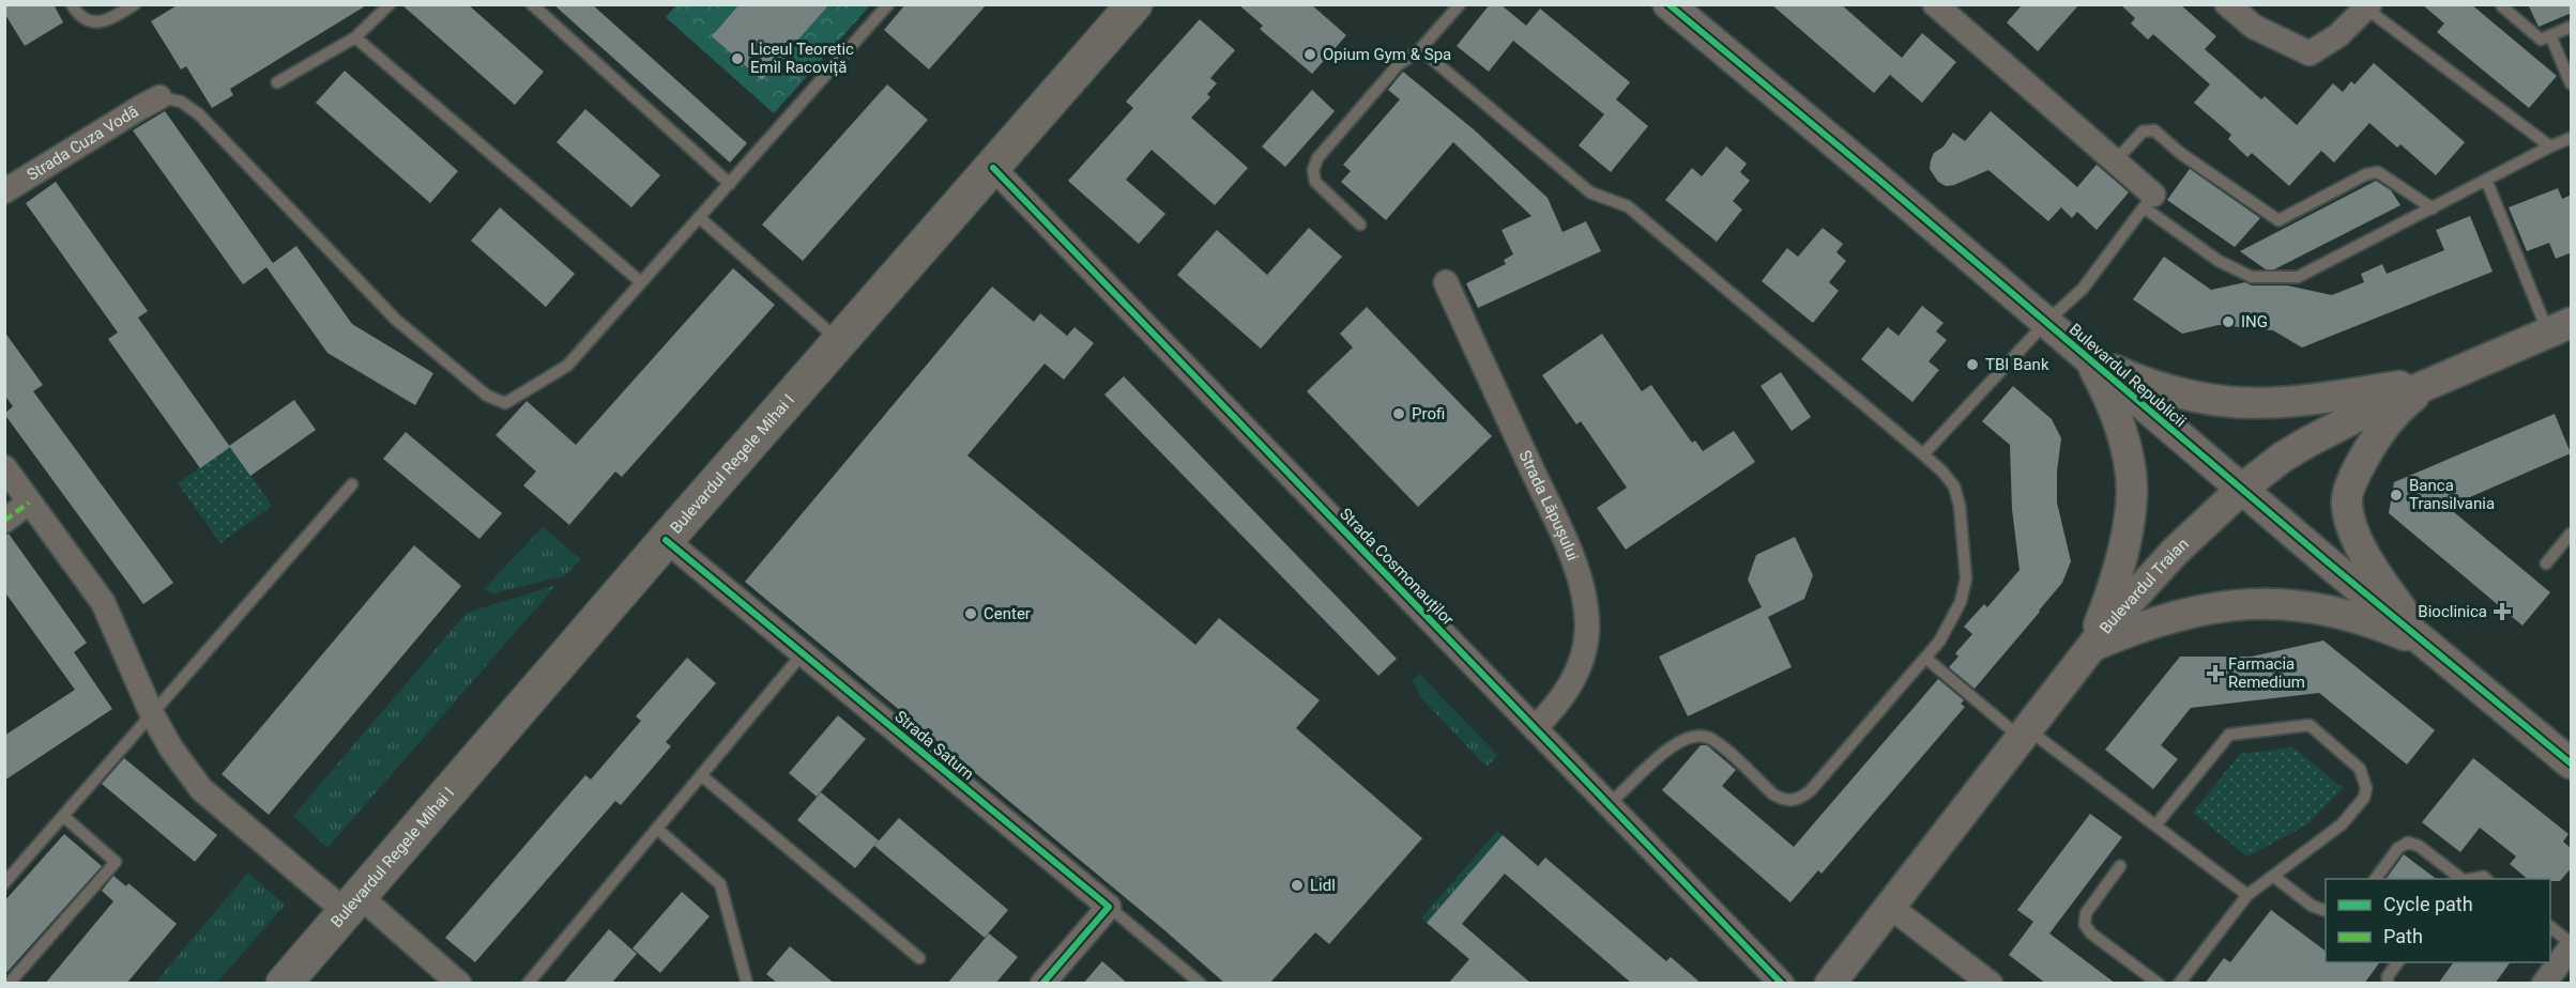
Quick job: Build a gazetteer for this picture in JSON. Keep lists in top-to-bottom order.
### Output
{
  "streets": {
    "main road": ["Bulevardul Regele Mihai I"],
    "street": [
      "Strada Cuza Vodă",
      "Bulevardul Republicii",
      "Strada Lăpușului",
      "Strada Cosmonauților",
      "Bulevardul Traian",
      "Strada Saturn"
    ]
  },
  "crossings": [
    ["Bulevardul Republicii", "Bulevardul Traian"],
    ["Bulevardul Regele Mihai I", "Strada Cosmonauților"],
    ["Bulevardul Regele Mihai I", "Strada Saturn"],
    ["Strada Lăpușului", "Strada Cosmonauților"]
  ],
  "places": {
    "other": [
      "Opium Gym & Spa",
      "Liceul Teoretic Emil Racoviță",
      "ING",
      "TBI Bank",
      "Profi",
      "Banca Transilvania",
      "Center",
      "Lidl"
    ],
    "health": ["Bioclinica", "Farmacia Remedium"]
  },
  "legend": ["Cycle path", "Path"]
}
